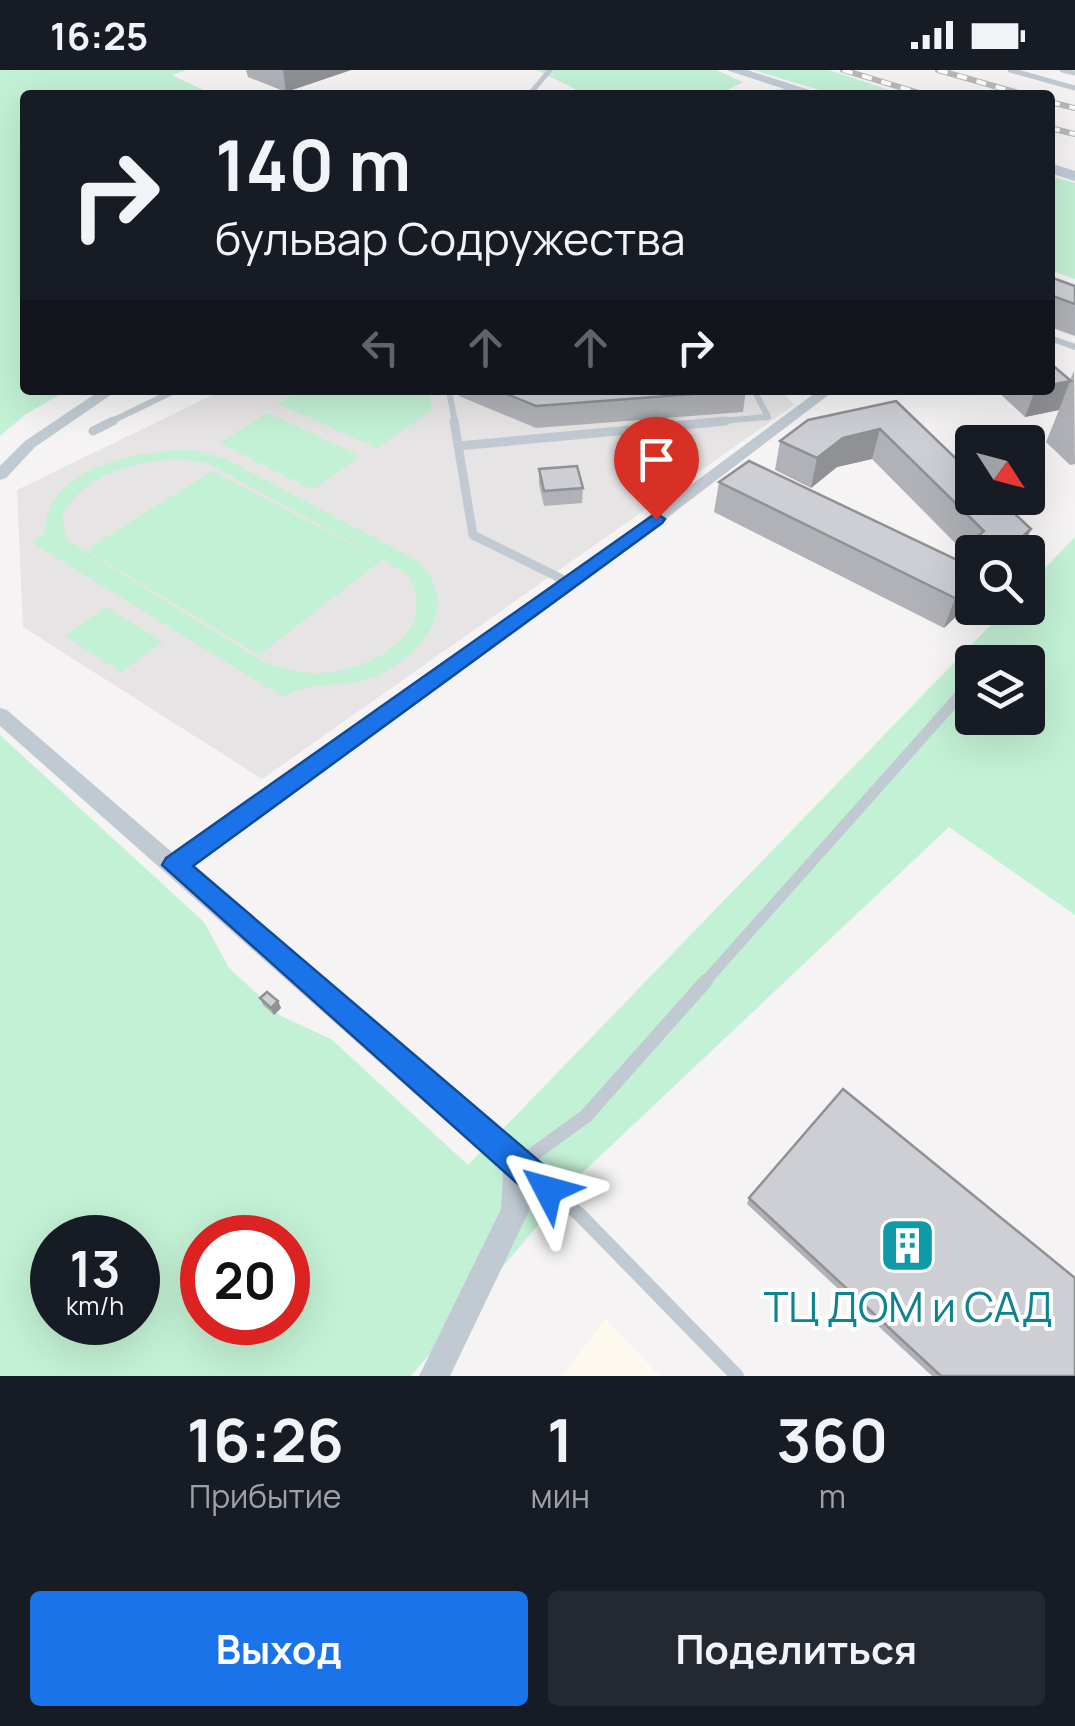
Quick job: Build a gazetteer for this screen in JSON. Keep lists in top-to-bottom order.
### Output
{
  "places": {
    "building": ["ТЦ ДОМ и САД"]
  },
  "north": "bottom right",
  "page": {
    "status": "16:25",
    "turn": ["140 m", "бульвар Содружества"],
    "speed": "13 km/h",
    "limit": "20",
    "eta": [
      "16:26",
      "Прибытие",
      "1",
      "мин",
      "360",
      "m"
    ],
    "buttons": ["Выход", "Поделиться"]
  }
}
